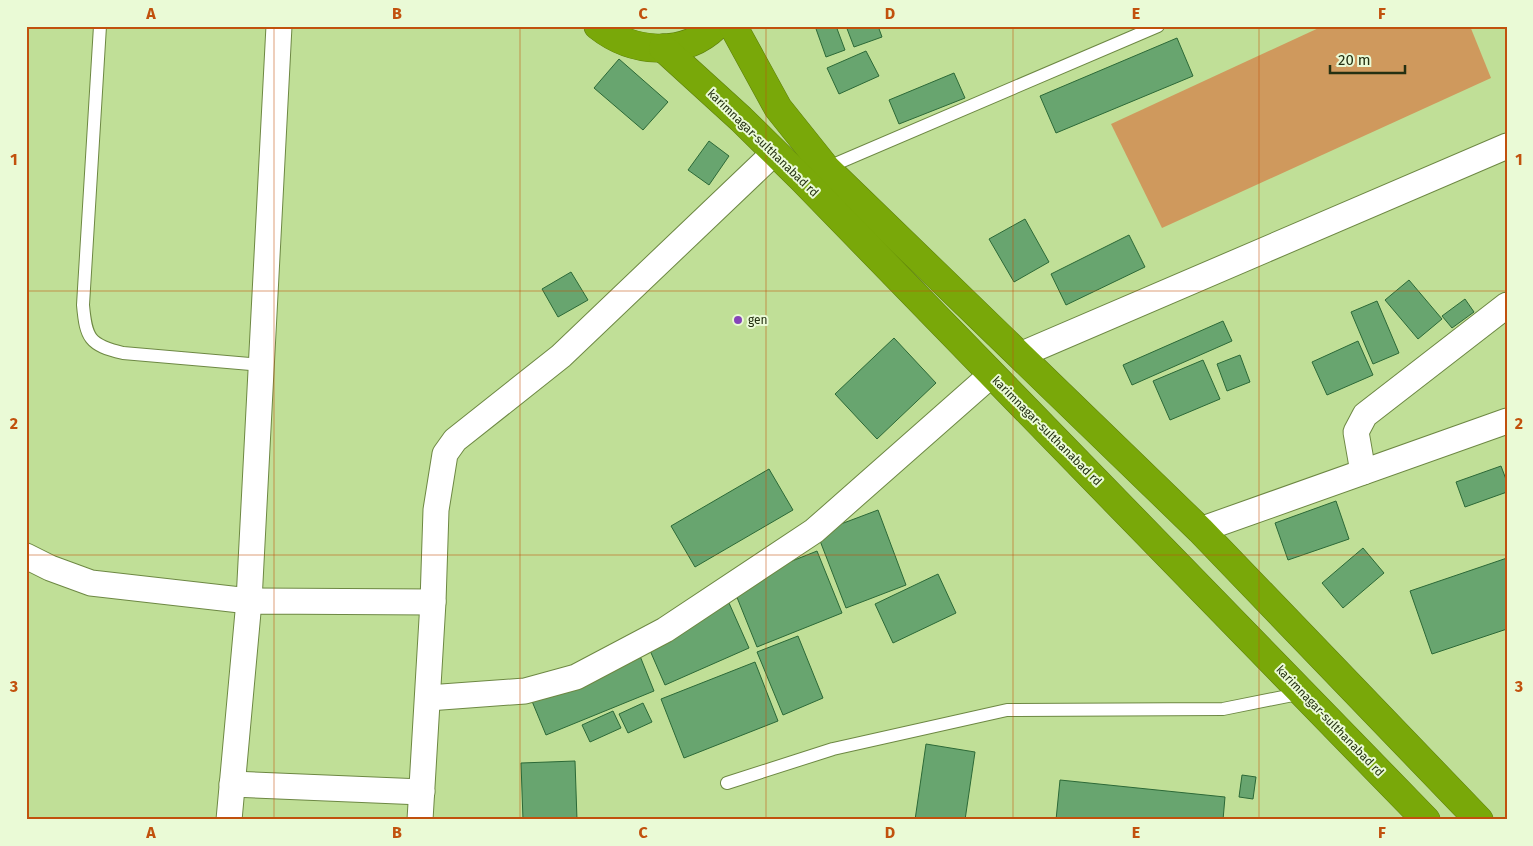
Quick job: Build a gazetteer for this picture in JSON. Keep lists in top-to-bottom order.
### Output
{
  "streets": {
    "highway": ["karimnagar-sulthanabad rd"]
  },
  "places": ["gen"],
  "scale_bar": "20 m",
  "grid": {
    "columns": [
      "A",
      "B",
      "C",
      "D",
      "E",
      "F"
    ],
    "rows": ["1", "2", "3"]
  }
}
